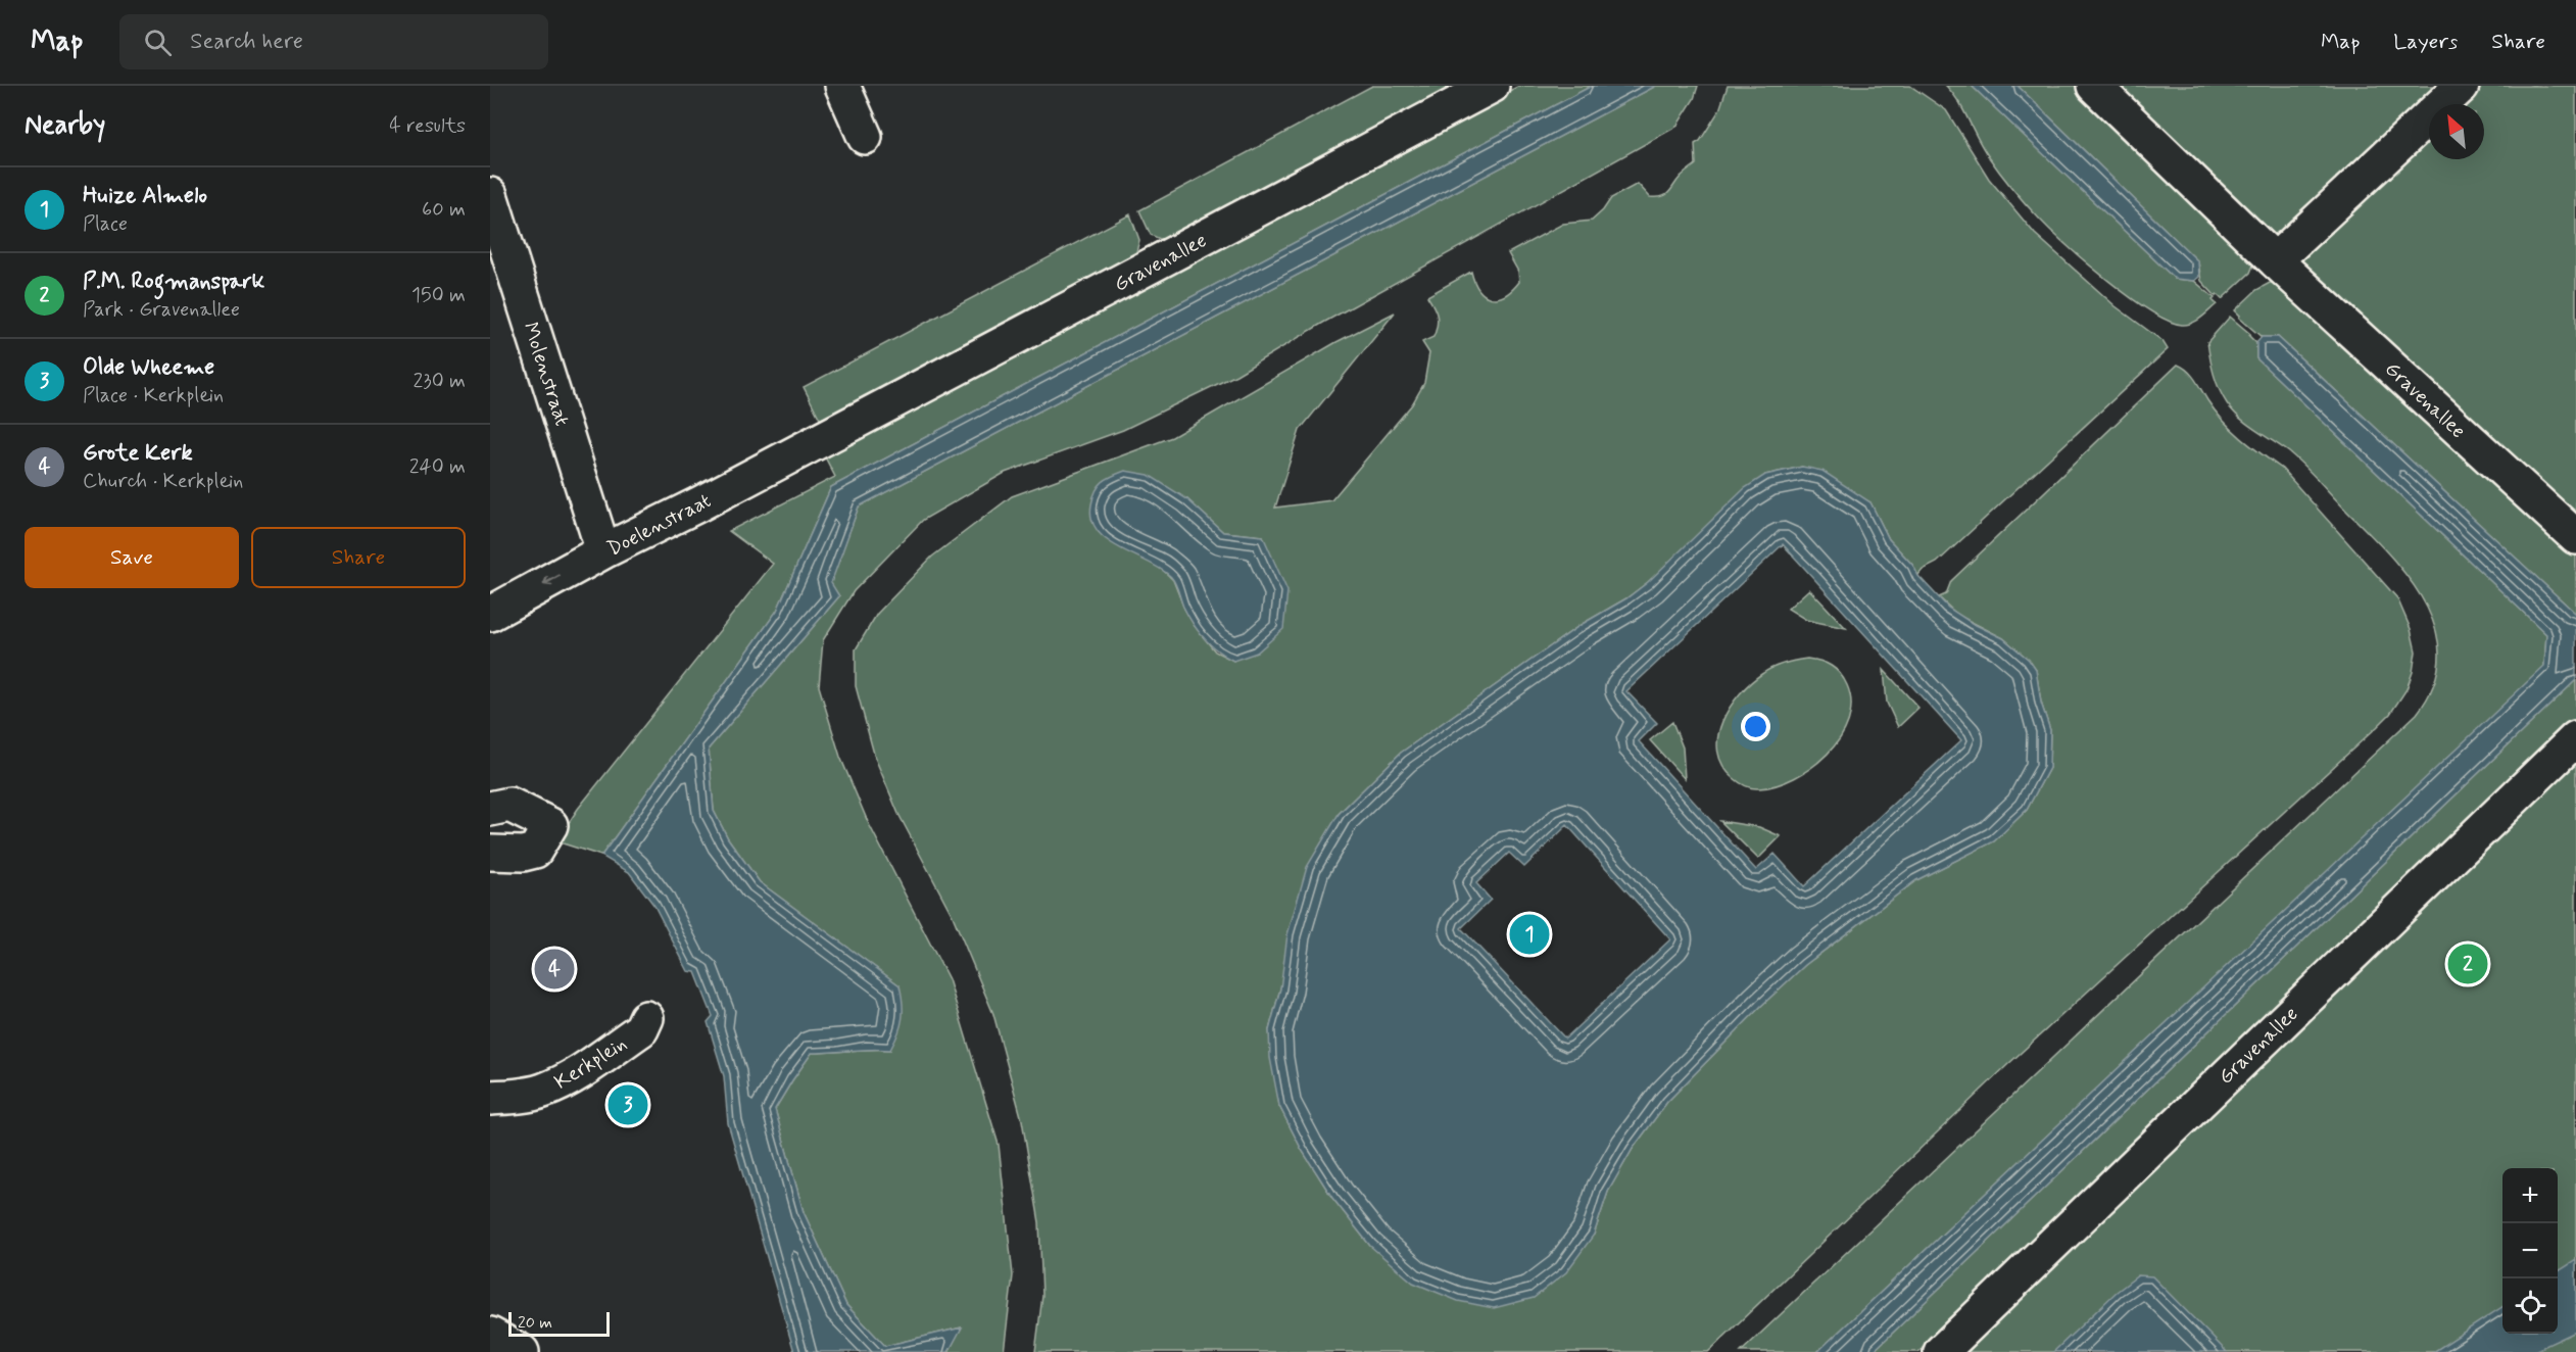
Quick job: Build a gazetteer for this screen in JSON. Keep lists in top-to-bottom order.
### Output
{
  "streets": {
    "street": [
      "Gravenallee",
      "Molenstraat",
      "Doelenstraat",
      "Kerkplein"
    ]
  },
  "crossings": [
    ["Gravenallee", "Doelenstraat"],
    ["Molenstraat", "Doelenstraat"]
  ],
  "scale_bar": "20 m",
  "north": "top left",
  "page": {
    "header": "Map",
    "search": "Search here",
    "nav": ["Map", "Layers", "Share"],
    "heading": ["Nearby", "4 results"],
    "list": [
      {
        "mark": "1",
        "name": "Huize Almelo",
        "note": "Place",
        "value": "60 m"
      },
      {
        "mark": "2",
        "name": "P.M. Rogmanspark",
        "note": "Park · Gravenallee",
        "value": "150 m"
      },
      {
        "mark": "3",
        "name": "Olde Wheeme",
        "note": "Place · Kerkplein",
        "value": "230 m"
      },
      {
        "mark": "4",
        "name": "Grote Kerk",
        "note": "Church · Kerkplein",
        "value": "240 m"
      }
    ],
    "buttons": ["Save", "Share"],
    "pins": [
      "1",
      "2",
      "4",
      "3"
    ],
    "map_buttons": ["+", "−"],
    "scale": "20 m"
  }
}
